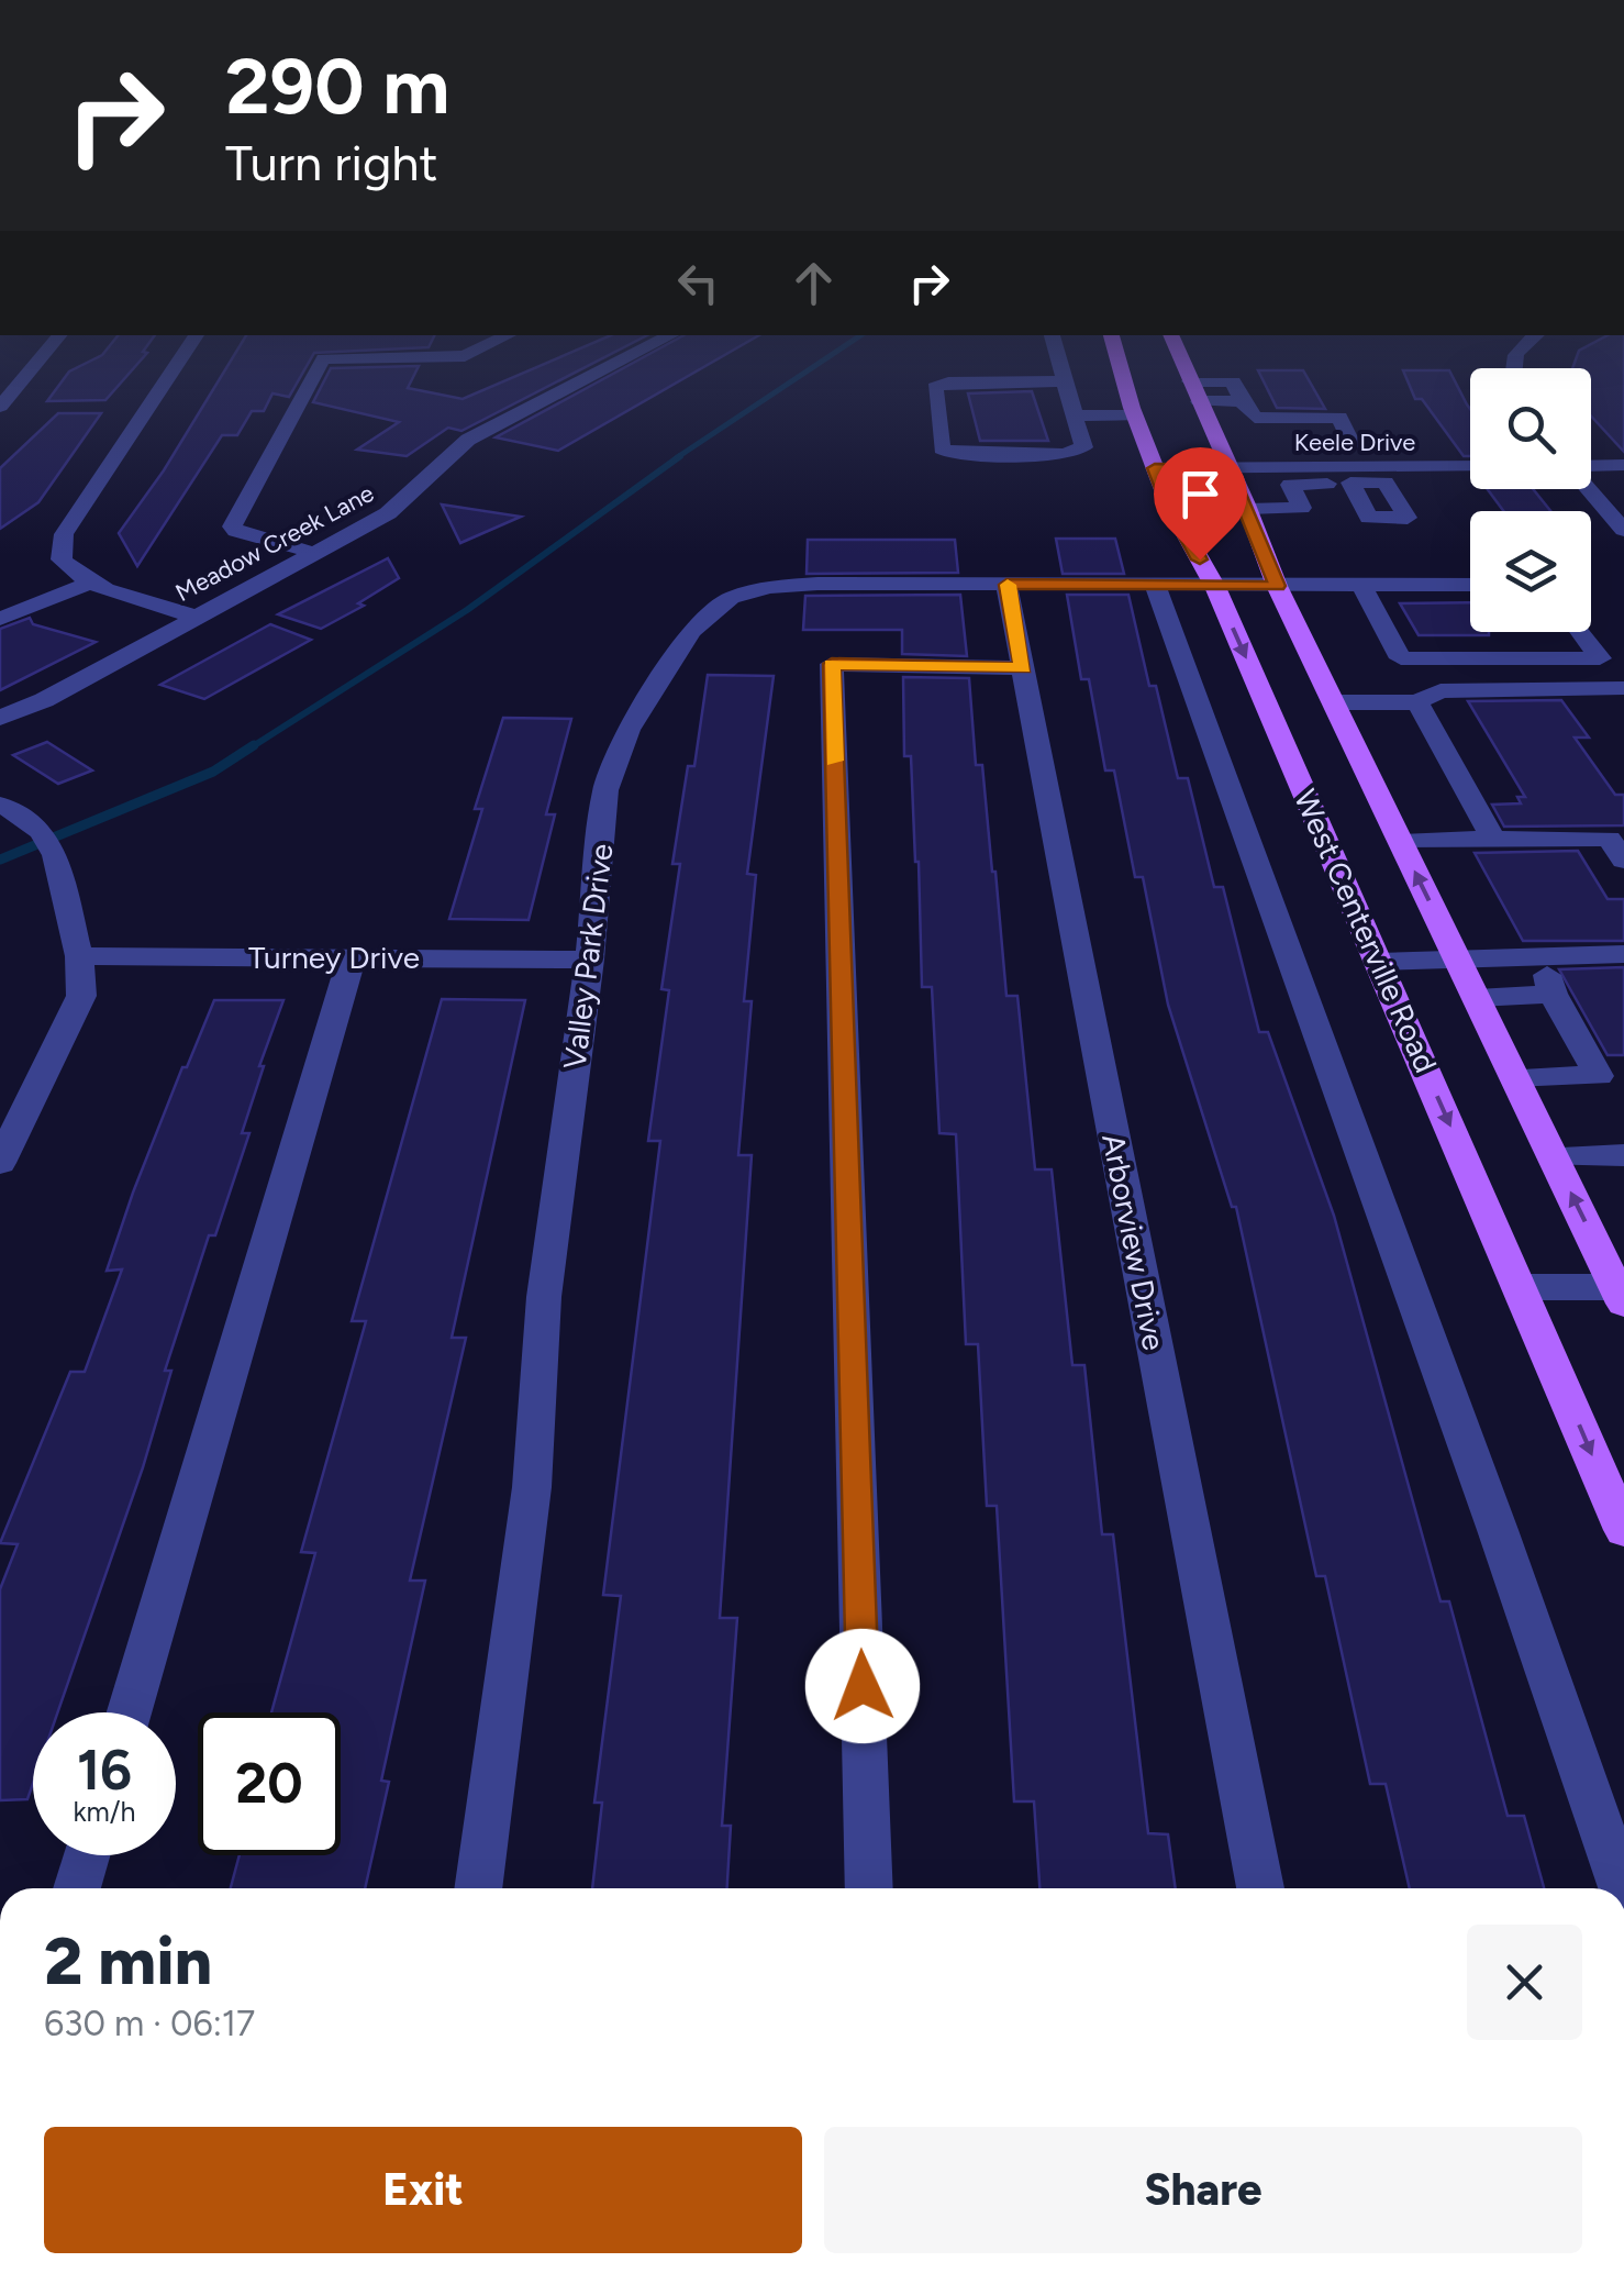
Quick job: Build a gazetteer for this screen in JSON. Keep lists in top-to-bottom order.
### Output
{
  "streets": {
    "main road": ["West Centerville Road"],
    "street": [
      "Keele Drive",
      "Meadow Creek Lane",
      "Valley Park Drive",
      "Turney Drive",
      "Arborview Drive"
    ]
  },
  "crossings": [
    ["Keele Drive", "West Centerville Road"],
    ["West Centerville Road", "Valley Park Drive"],
    ["Valley Park Drive", "Turney Drive"],
    ["Valley Park Drive", "Arborview Drive"]
  ],
  "page": {
    "turn": ["290 m", "Turn right"],
    "speed": "16 km/h",
    "limit": "20",
    "heading": ["2 min", "630 m · 06:17"],
    "buttons": ["Exit", "Share"]
  }
}
